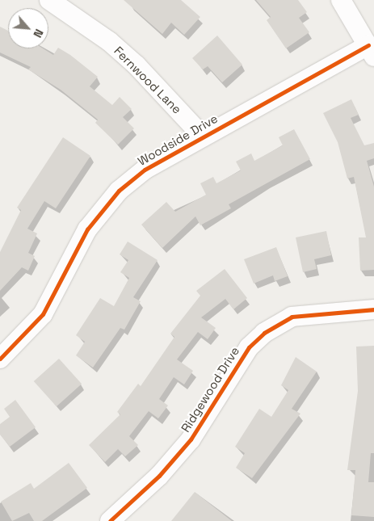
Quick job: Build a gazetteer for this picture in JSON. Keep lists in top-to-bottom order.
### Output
{
  "streets": {
    "street": ["Fernwood Lane", "Woodside Drive", "Ridgewood Drive"]
  },
  "crossings": [
    ["Fernwood Lane", "Woodside Drive"]
  ],
  "north": "bottom right"
}
